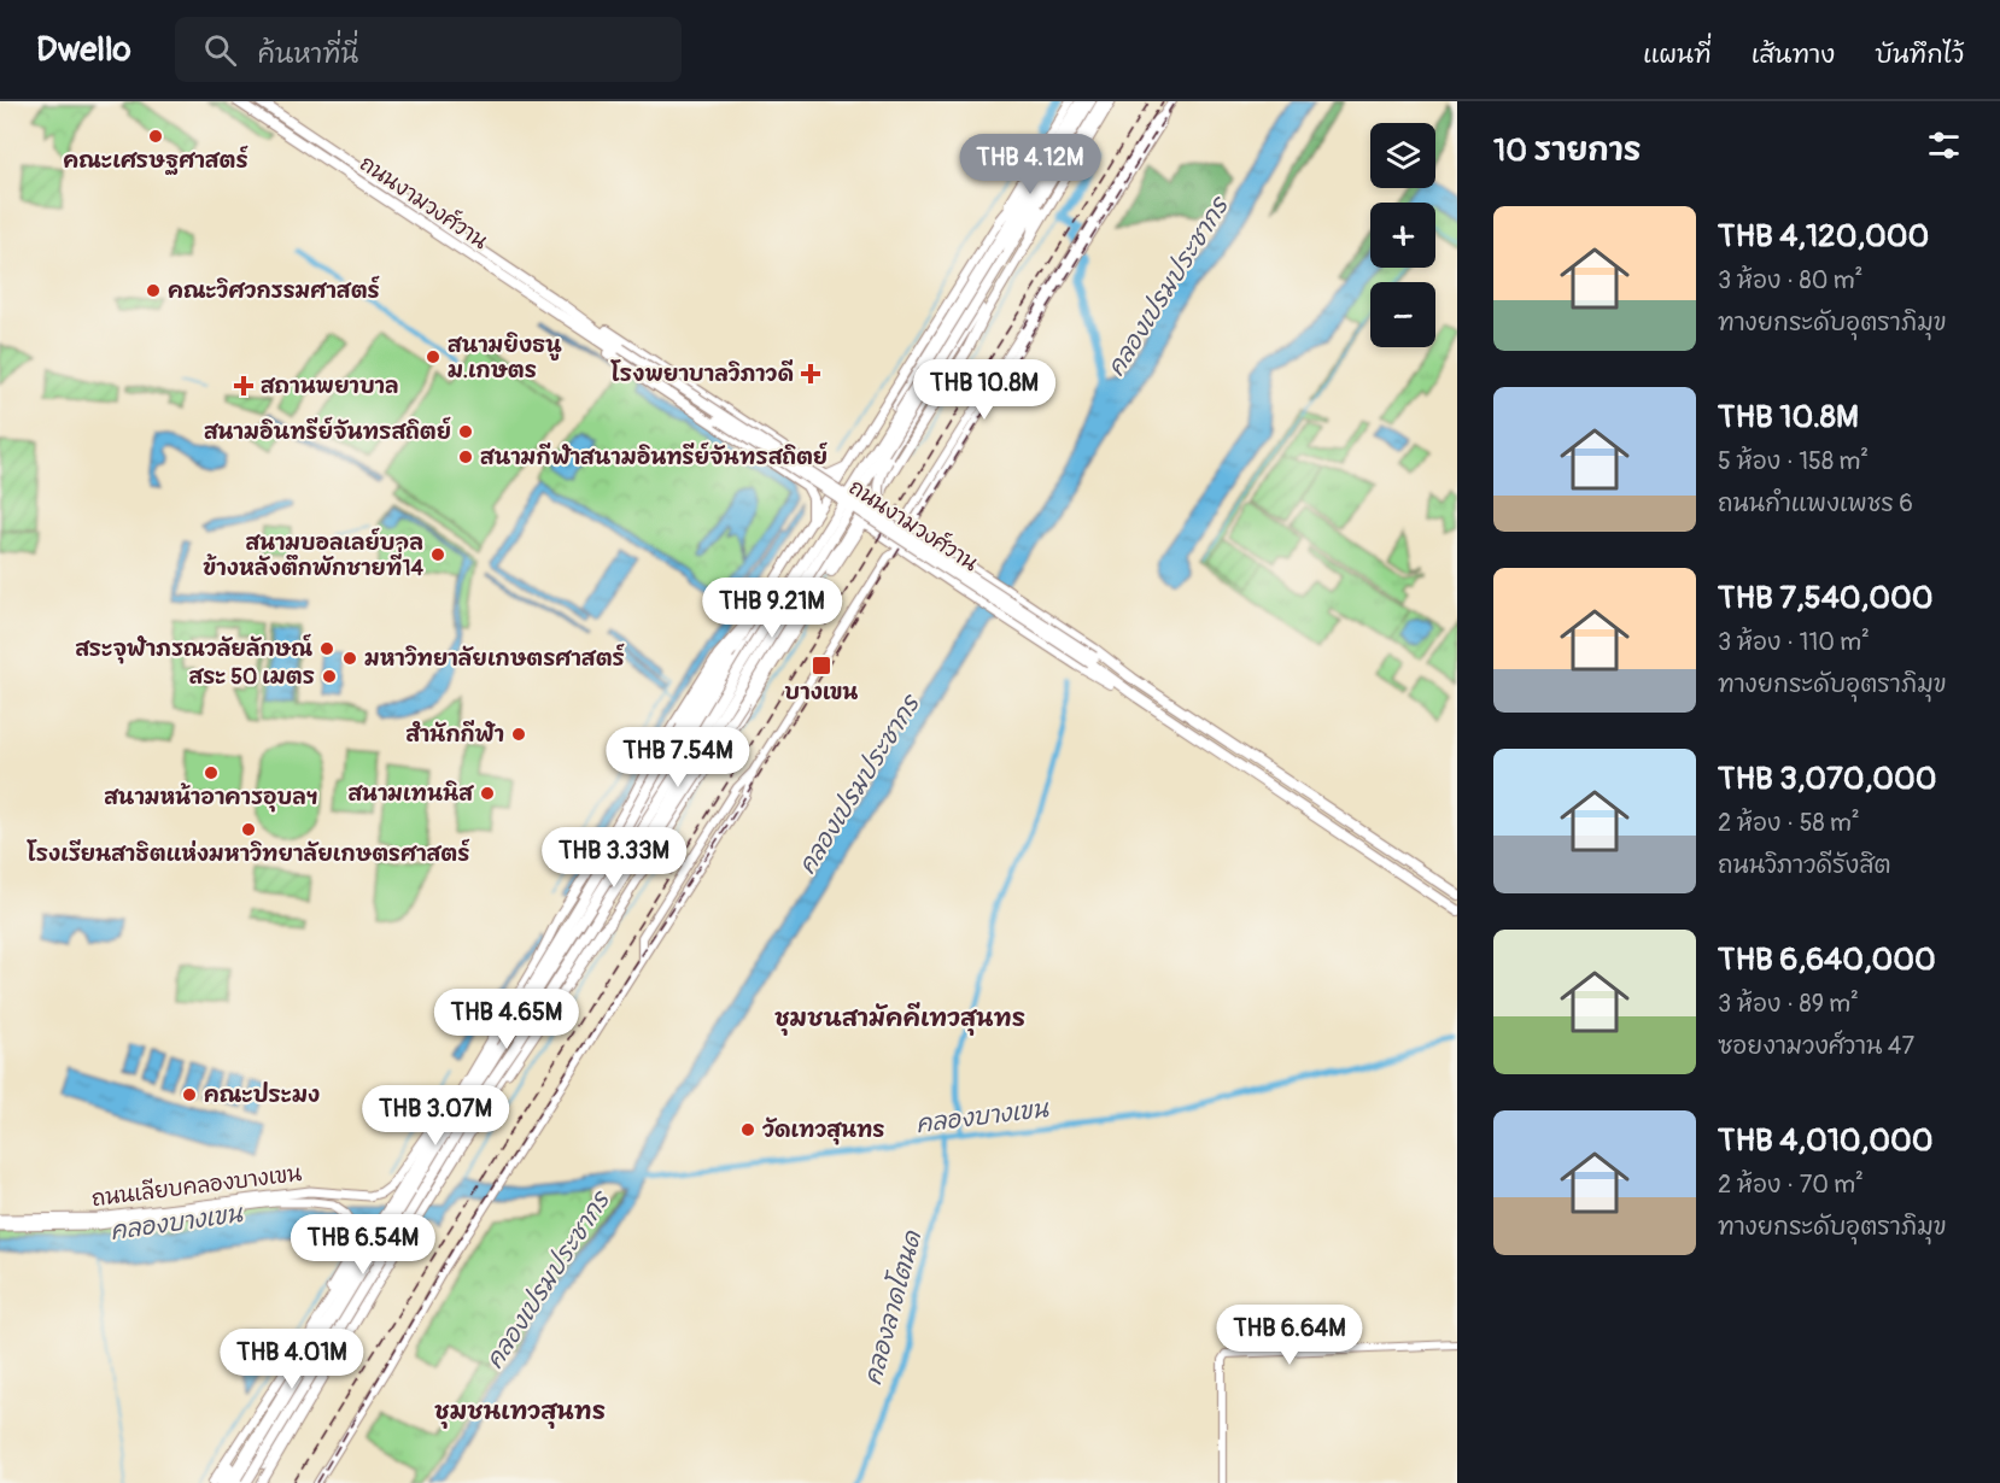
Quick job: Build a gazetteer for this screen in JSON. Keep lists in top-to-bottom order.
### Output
{
  "streets": {
    "main road": ["ถนนงามวงศ์วาน", "ถนนเลียบคลองบางเขน"]
  },
  "districts": ["ชุมชนสามัคคีเทวสุนทร", "ชุมชนเทวสุนทร"],
  "water": ["คลองเปรมประชากร", "คลองบางเขน", "คลองลาดโตนด"],
  "places": {
    "other": [
      "คณะเศรษฐศาสตร์",
      "คณะวิศวกรรมศาสตร์",
      "สนามยิงธนู ม.เกษตร",
      "สนามอินทรีย์จันทรสถิตย์",
      "สนามกีฬาสนามอินทรีย์จันทรสถิตย์",
      "สนามบอลเลย์บอล ข้างหลังตึกพักชายที่14",
      "สระจุฬาภรณวลัยลักษณ์",
      "มหาวิทยาลัยเกษตรศาสตร์",
      "สระ 50 เมตร",
      "สำนักกีฬา",
      "สนามหน้าอาคารอุบลฯ",
      "สนามเทนนิส",
      "โรงเรียนสาธิตแห่งมหาวิทยาลัยเกษตรศาสตร์",
      "คณะประมง",
      "วัดเทวสุนทร"
    ],
    "health": ["โรงพยาบาลวิภาวดี", "สถานพยาบาล"],
    "transit": ["บางเขน"]
  },
  "page": {
    "header": "Dwello",
    "search": "ค้นหาที่นี่",
    "nav": ["แผนที่", "เส้นทาง", "บันทึกไว้"],
    "heading": "10 รายการ",
    "map_buttons": ["+", "−"],
    "price": [
      "THB 4.12M",
      "THB 10.8M",
      "THB 9.21M",
      "THB 7.54M",
      "THB 3.33M",
      "THB 4.65M",
      "THB 3.07M",
      "THB 6.54M",
      "THB 6.64M",
      "THB 4.01M"
    ],
    "list": [
      {
        "name": "THB 4,120,000",
        "note": "3 ห้อง · 80 m² · ทางยกระดับอุตราภิมุข"
      },
      {
        "name": "THB 10.8M",
        "note": "5 ห้อง · 158 m² · ถนนกำแพงเพชร 6"
      },
      {
        "name": "THB 7,540,000",
        "note": "3 ห้อง · 110 m² · ทางยกระดับอุตราภิมุข"
      },
      {
        "name": "THB 3,070,000",
        "note": "2 ห้อง · 58 m² · ถนนวิภาวดีรังสิต"
      },
      {
        "name": "THB 6,640,000",
        "note": "3 ห้อง · 89 m² · ซอยงามวงศ์วาน 47"
      },
      {
        "name": "THB 4,010,000",
        "note": "2 ห้อง · 70 m² · ทางยกระดับอุตราภิมุข"
      }
    ]
  }
}
